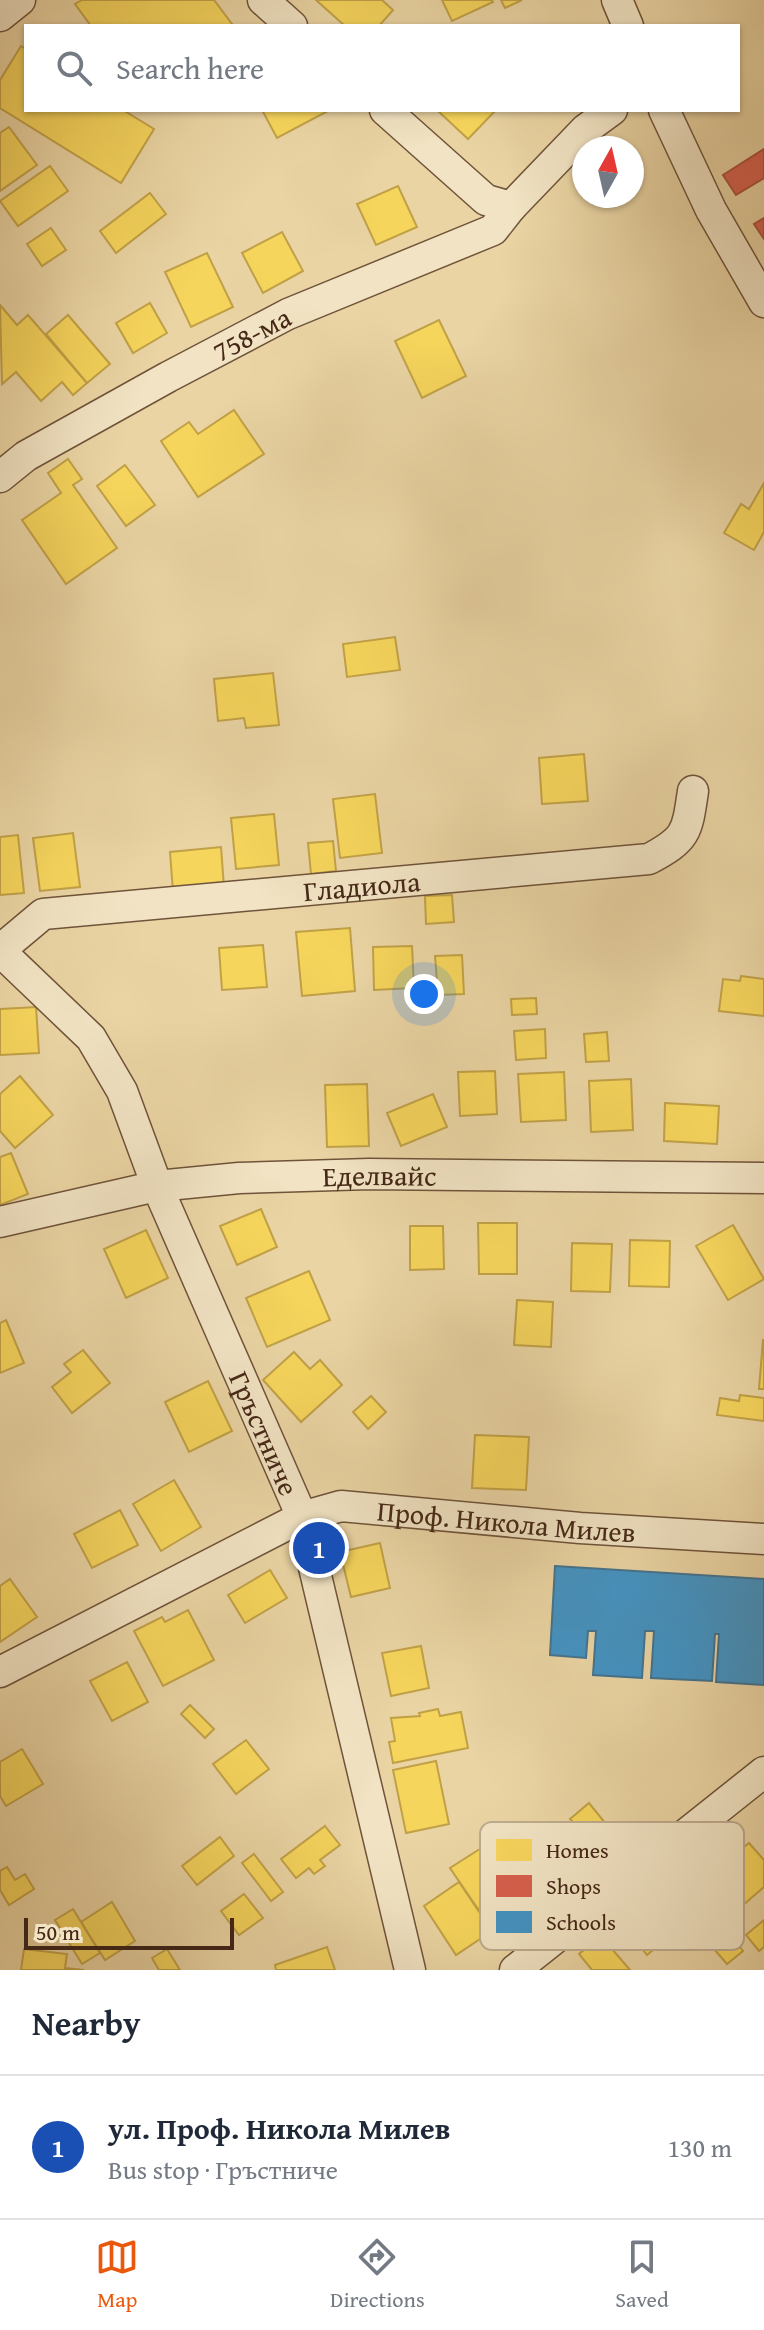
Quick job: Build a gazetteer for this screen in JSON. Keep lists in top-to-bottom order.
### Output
{
  "streets": {
    "street": [
      "758-ма",
      "Гладиола",
      "Еделвайс",
      "Гръстниче",
      "Проф. Никола Милев"
    ]
  },
  "crossings": [
    ["Гладиола", "Гръстниче"],
    ["Еделвайс", "Гръстниче"],
    ["Гръстниче", "Проф. Никола Милев"]
  ],
  "legend": ["Homes", "Shops", "Schools"],
  "scale_bar": "50 m",
  "north": "top",
  "page": {
    "search": "Search here",
    "pins": "1",
    "scale": "50 m",
    "heading": "Nearby",
    "list": [
      {
        "mark": "1",
        "name": "ул. Проф. Никола Милев",
        "note": "Bus stop · Гръстниче",
        "value": "130 m"
      }
    ],
    "nav": ["Map", "Directions", "Saved"]
  }
}
